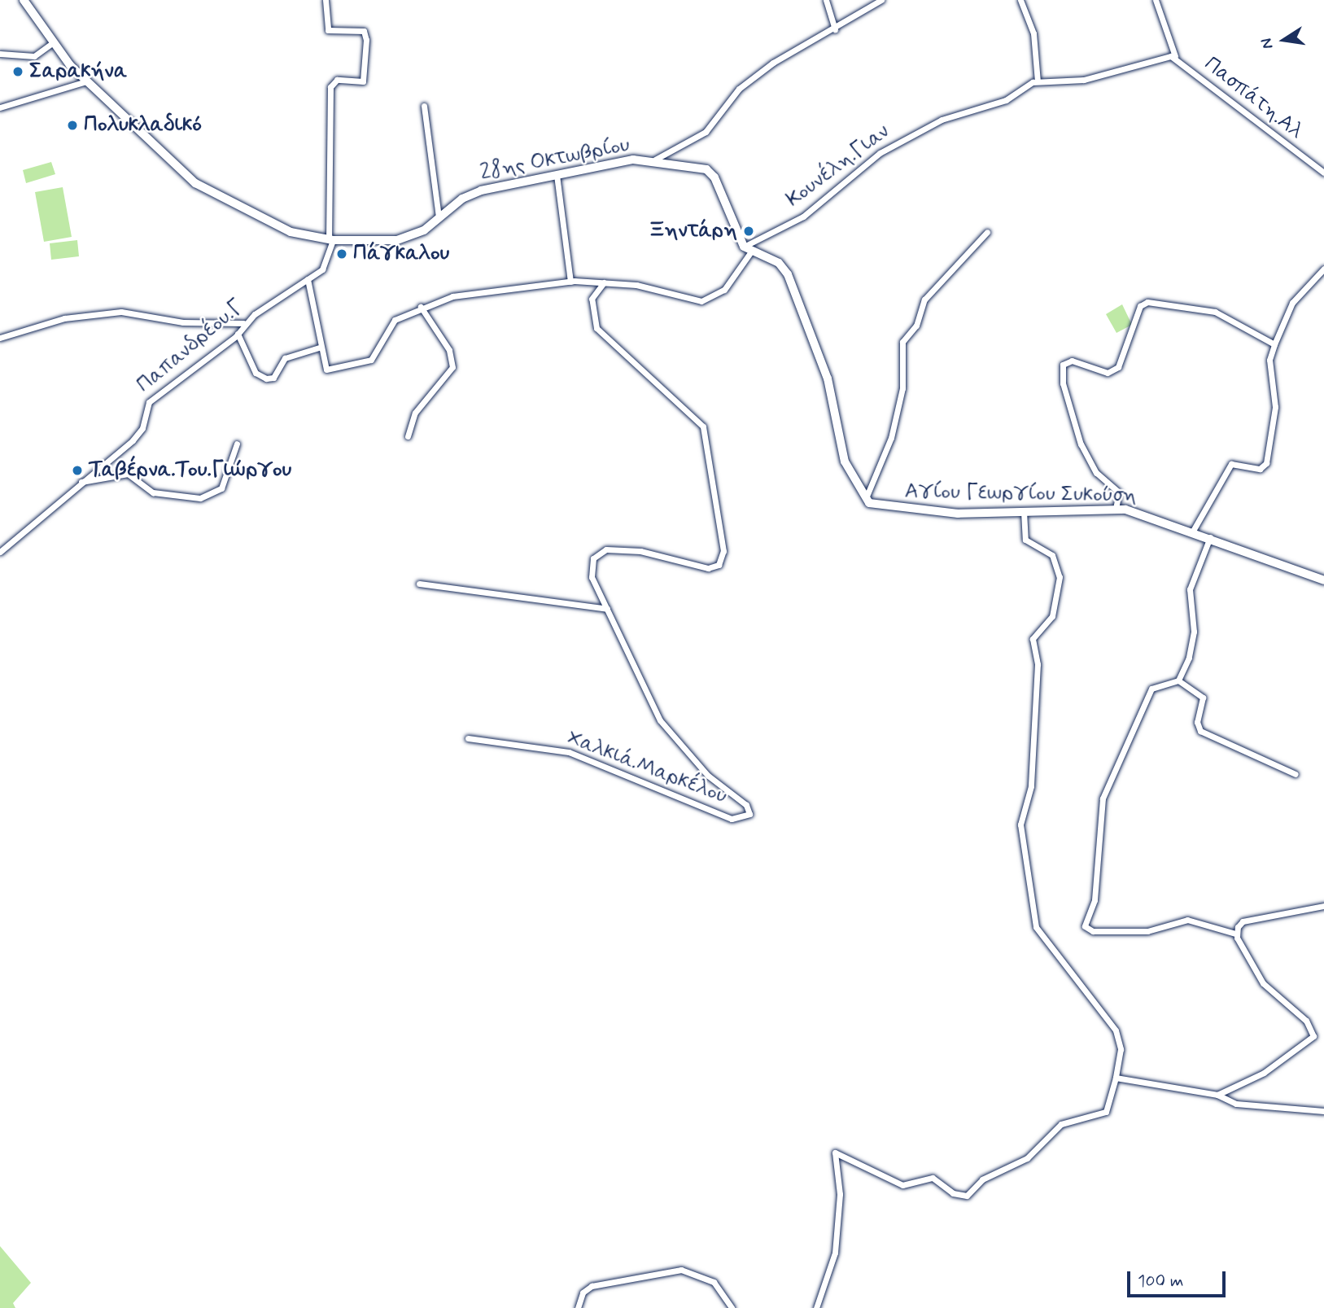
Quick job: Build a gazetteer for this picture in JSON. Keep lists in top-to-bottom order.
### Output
{
  "streets": {
    "main road": ["28ης Οκτωβρίου", "Αγίου Γεωργίου Συκούση"],
    "street": [
      "Πασπάτη.Αλ",
      "Κουνέλη.Γιαν",
      "Παπανδρέου.Γ",
      "Χαλκιά.Μαρκέλου"
    ]
  },
  "crossings": [
    ["Πασπάτη.Αλ", "Κουνέλη.Γιαν"],
    ["28ης Οκτωβρίου", "Παπανδρέου.Γ"]
  ],
  "places": [
    "Σαρακήνα",
    "Πολυκλαδικό",
    "Ξηντάρη",
    "Πάγκαλου",
    "Ταβέρνα.Του.Γιώργου"
  ],
  "scale_bar": "100 m",
  "north": "left"
}
